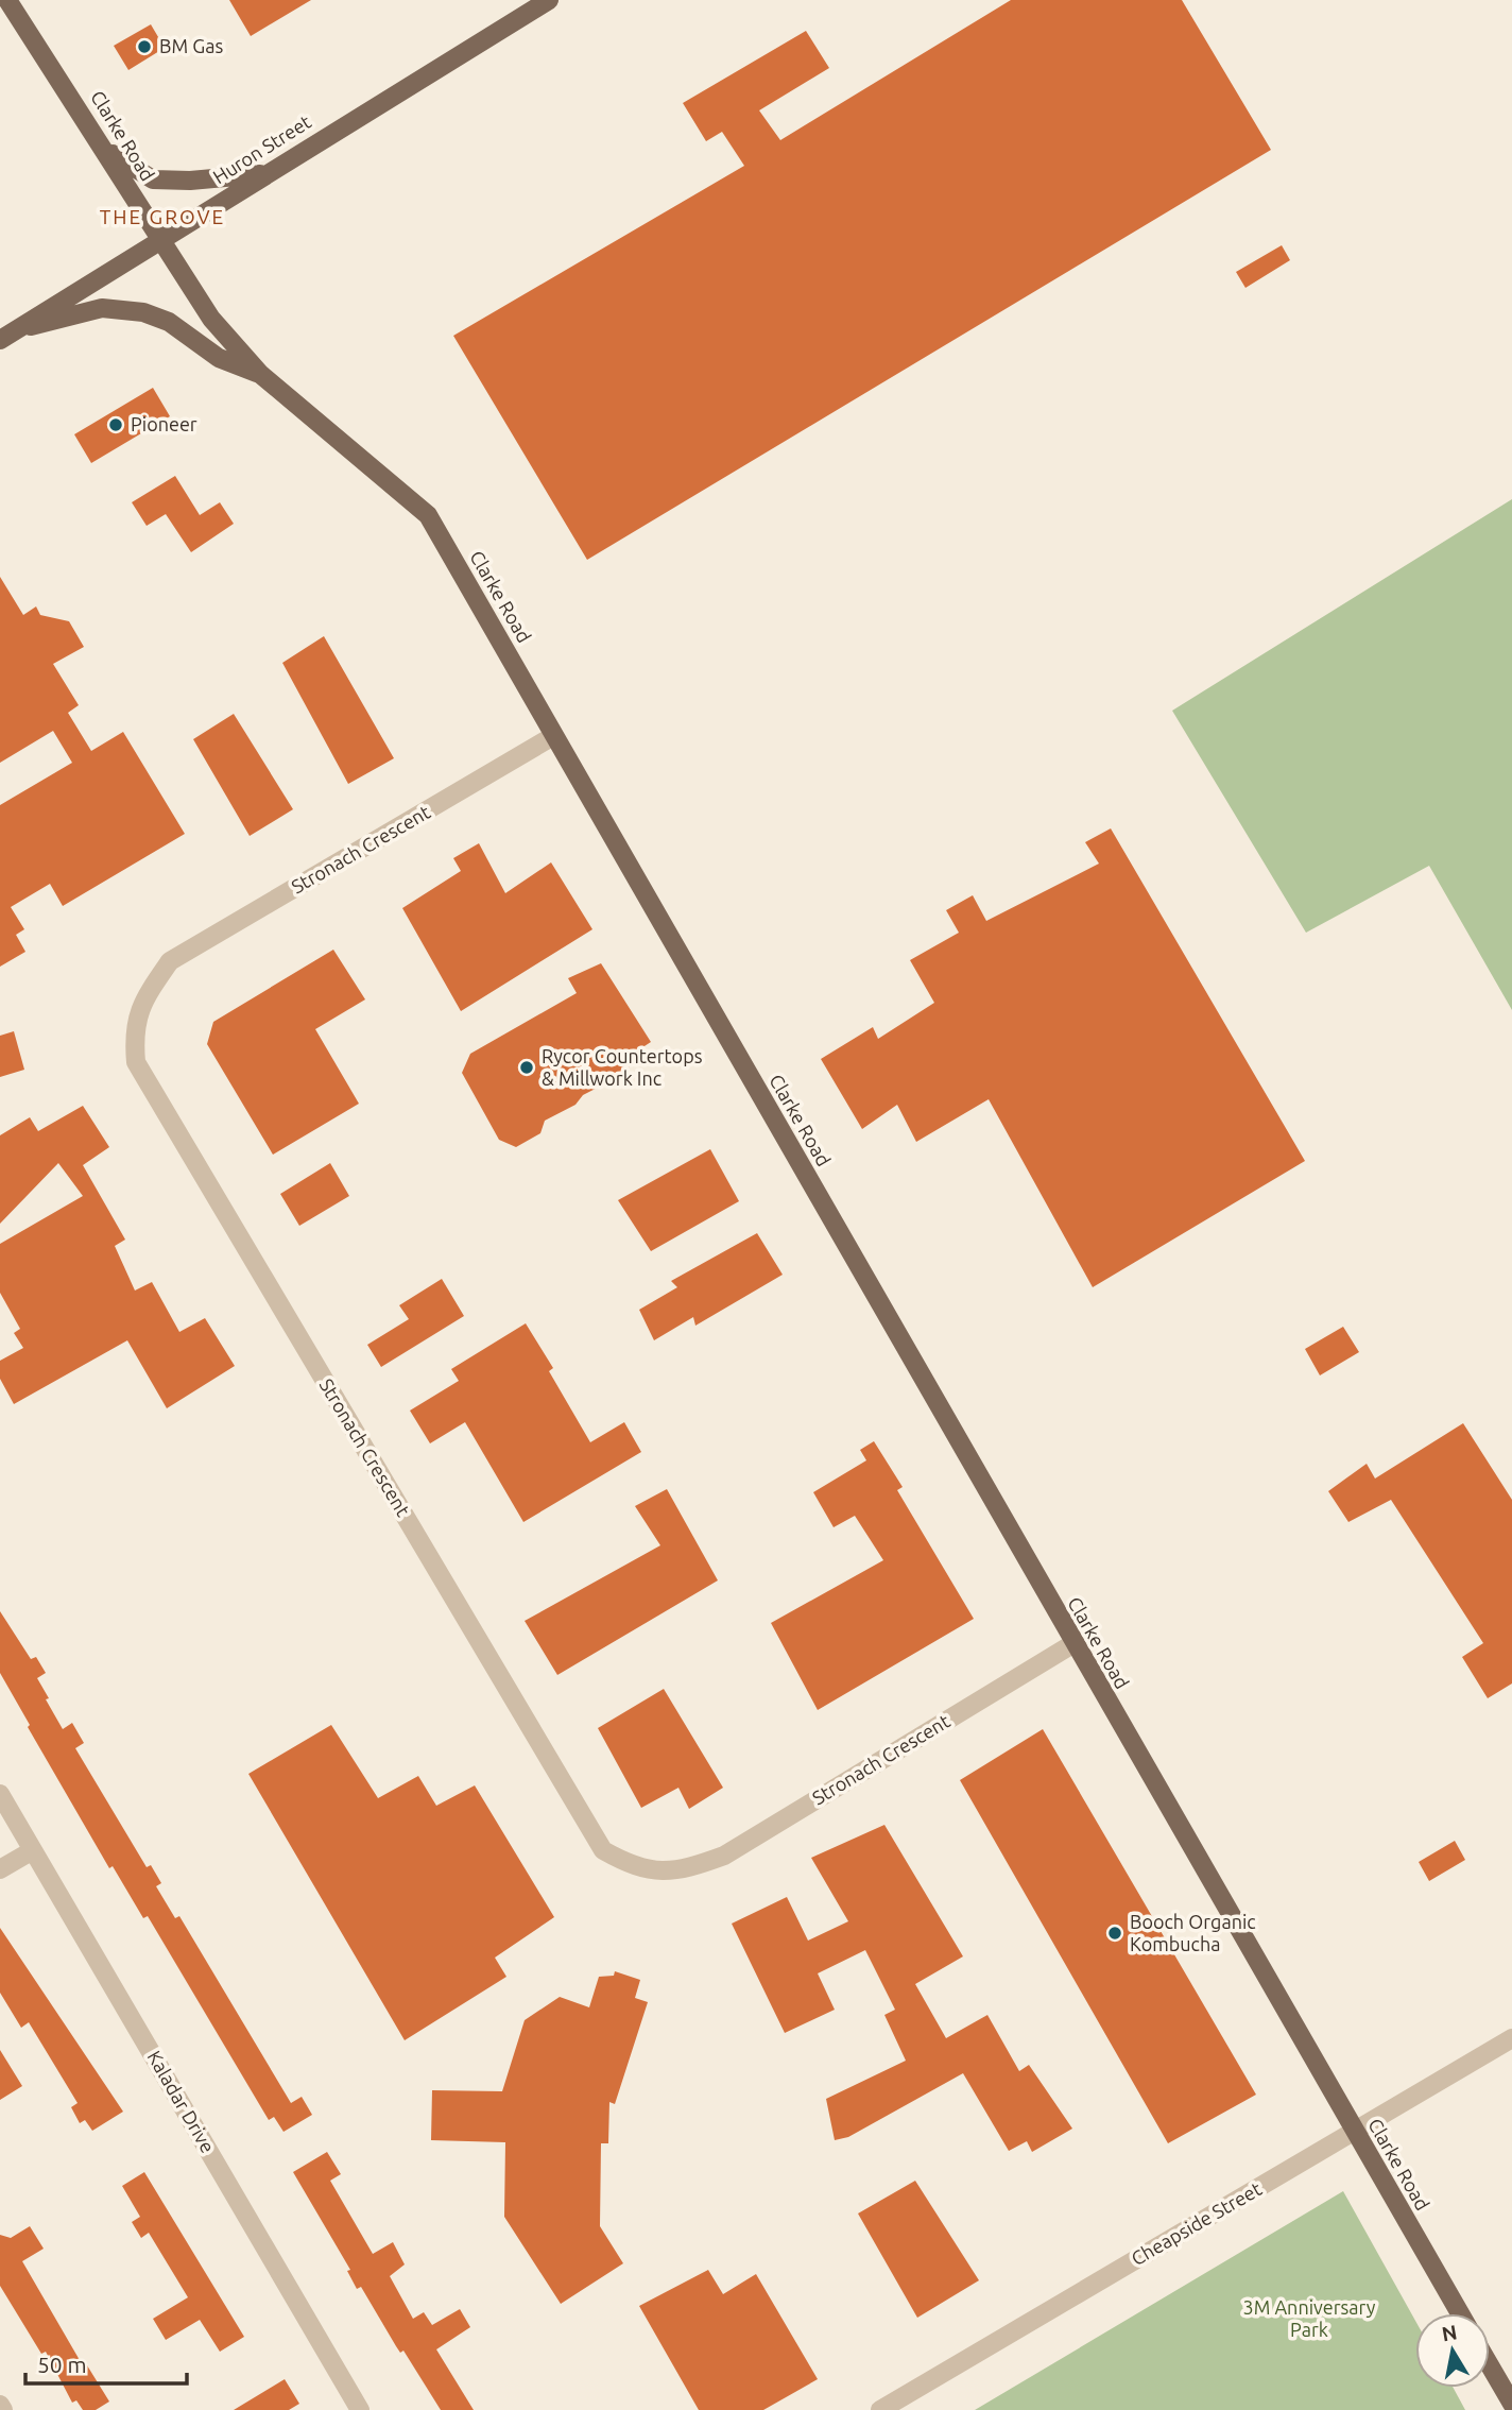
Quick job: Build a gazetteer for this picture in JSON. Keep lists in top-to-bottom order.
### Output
{
  "streets": {
    "main road": ["Clarke Road", "Huron Street"],
    "street": ["Stronach Crescent", "Kaladar Drive", "Cheapside Street"]
  },
  "crossings": [
    ["Clarke Road", "Huron Street"],
    ["Clarke Road", "Stronach Crescent"],
    ["Clarke Road", "Cheapside Street"]
  ],
  "districts": ["THE GROVE"],
  "parks": ["3M Anniversary Park"],
  "places": [
    "BM Gas",
    "Pioneer",
    "Rycor Countertops & Millwork Inc",
    "Booch Organic Kombucha"
  ],
  "scale_bar": "50 m",
  "north": "top"
}
